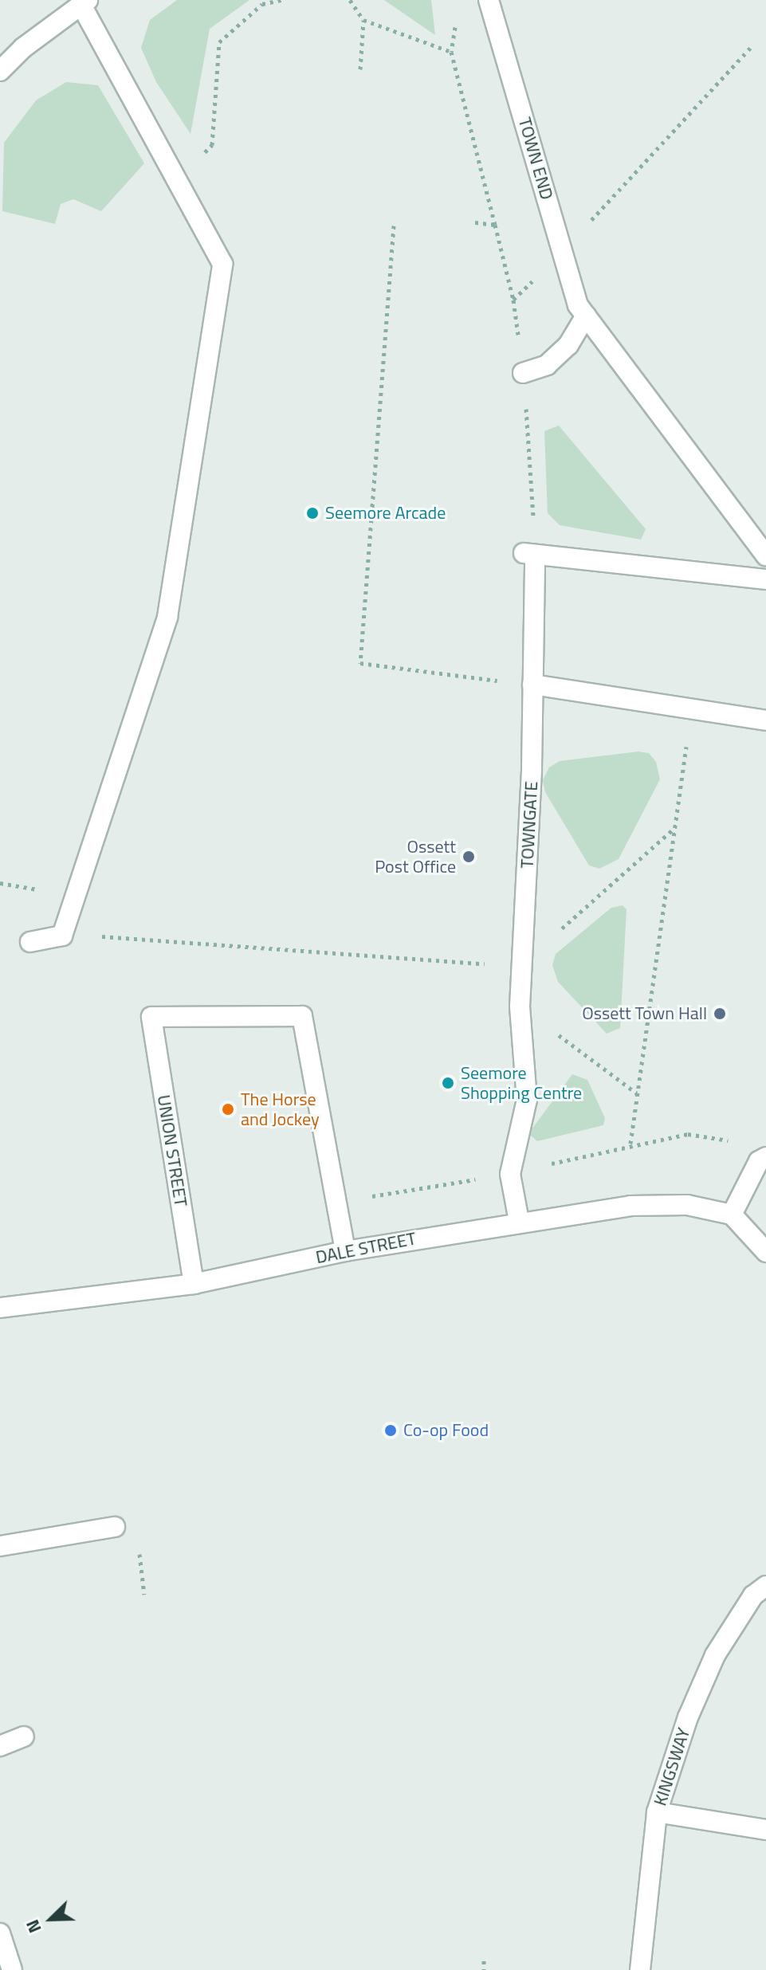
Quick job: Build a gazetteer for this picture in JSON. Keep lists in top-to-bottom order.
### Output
{
  "streets": {
    "street": [
      "TOWN END",
      "TOWNGATE",
      "UNION STREET",
      "DALE STREET",
      "KINGSWAY"
    ]
  },
  "crossings": [
    ["TOWNGATE", "DALE STREET"],
    ["UNION STREET", "DALE STREET"]
  ],
  "places": [
    "Seemore Arcade",
    "Ossett Post Office",
    "Ossett Town Hall",
    "Seemore Shopping Centre",
    "The Horse and Jockey",
    "Co-op Food"
  ],
  "north": "bottom left"
}
